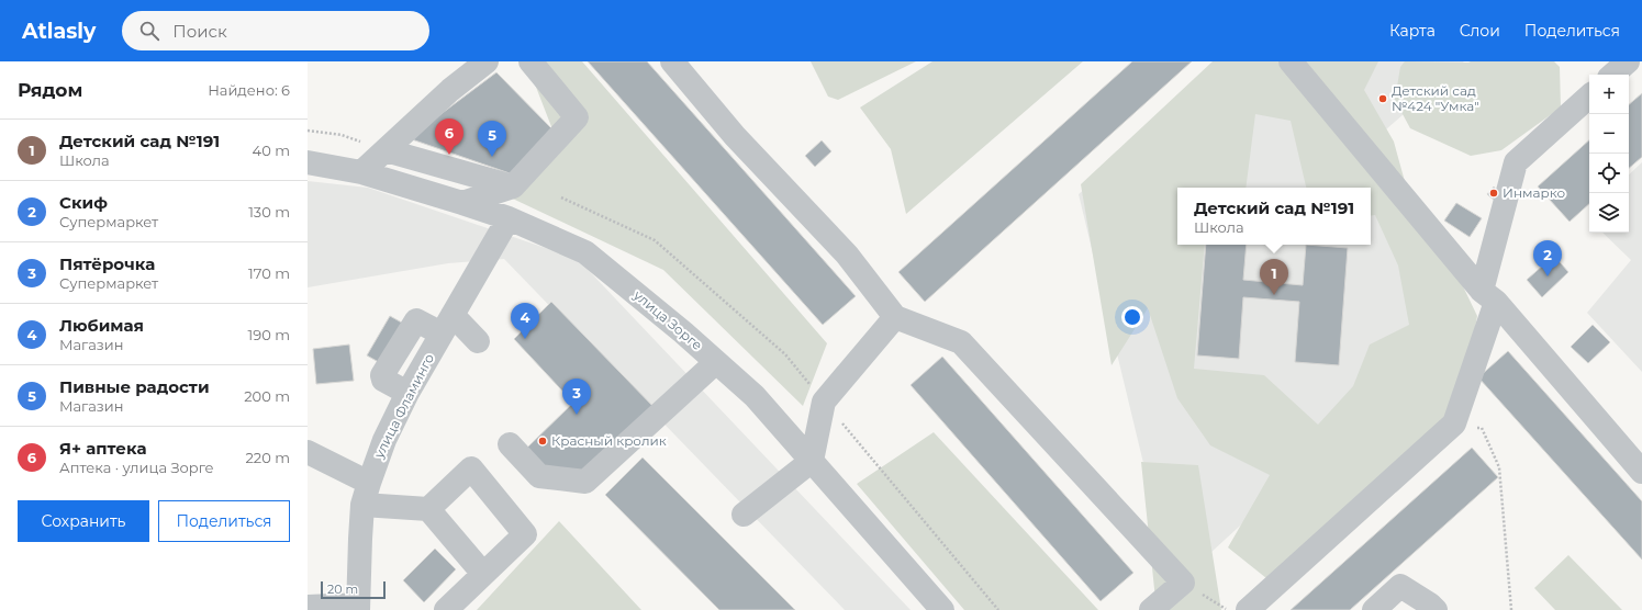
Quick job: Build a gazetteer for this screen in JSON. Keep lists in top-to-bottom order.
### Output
{
  "streets": {
    "street": ["улица Зорге", "улица Фламинго"]
  },
  "crossings": [
    ["улица Зорге", "улица Фламинго"]
  ],
  "places": ["Детский сад №424 \"Умка\"", "Инмарко", "Красный кролик"],
  "scale_bar": "20 m",
  "page": {
    "header": "Atlasly",
    "search": "Поиск",
    "nav": ["Карта", "Слои", "Поделиться"],
    "heading": ["Рядом", "Найдено: 6"],
    "map_buttons": ["+", "−"],
    "list": [
      {
        "mark": "1",
        "name": "Детский сад №191",
        "note": "Школа",
        "value": "40 m"
      },
      {
        "mark": "2",
        "name": "Скиф",
        "note": "Супермаркет",
        "value": "130 m"
      },
      {
        "mark": "3",
        "name": "Пятёрочка",
        "note": "Супермаркет",
        "value": "170 m"
      },
      {
        "mark": "4",
        "name": "Любимая",
        "note": "Магазин",
        "value": "190 m"
      },
      {
        "mark": "5",
        "name": "Пивные радости",
        "note": "Магазин",
        "value": "200 m"
      },
      {
        "mark": "6",
        "name": "Я+ аптека",
        "note": "Аптека · улица Зорге",
        "value": "220 m"
      }
    ],
    "pins": [
      "6",
      "5",
      "2",
      "1",
      "4",
      "3"
    ],
    "popup": ["Детский сад №191", "Школа"],
    "buttons": ["Сохранить", "Поделиться"],
    "scale": "20 m"
  }
}
